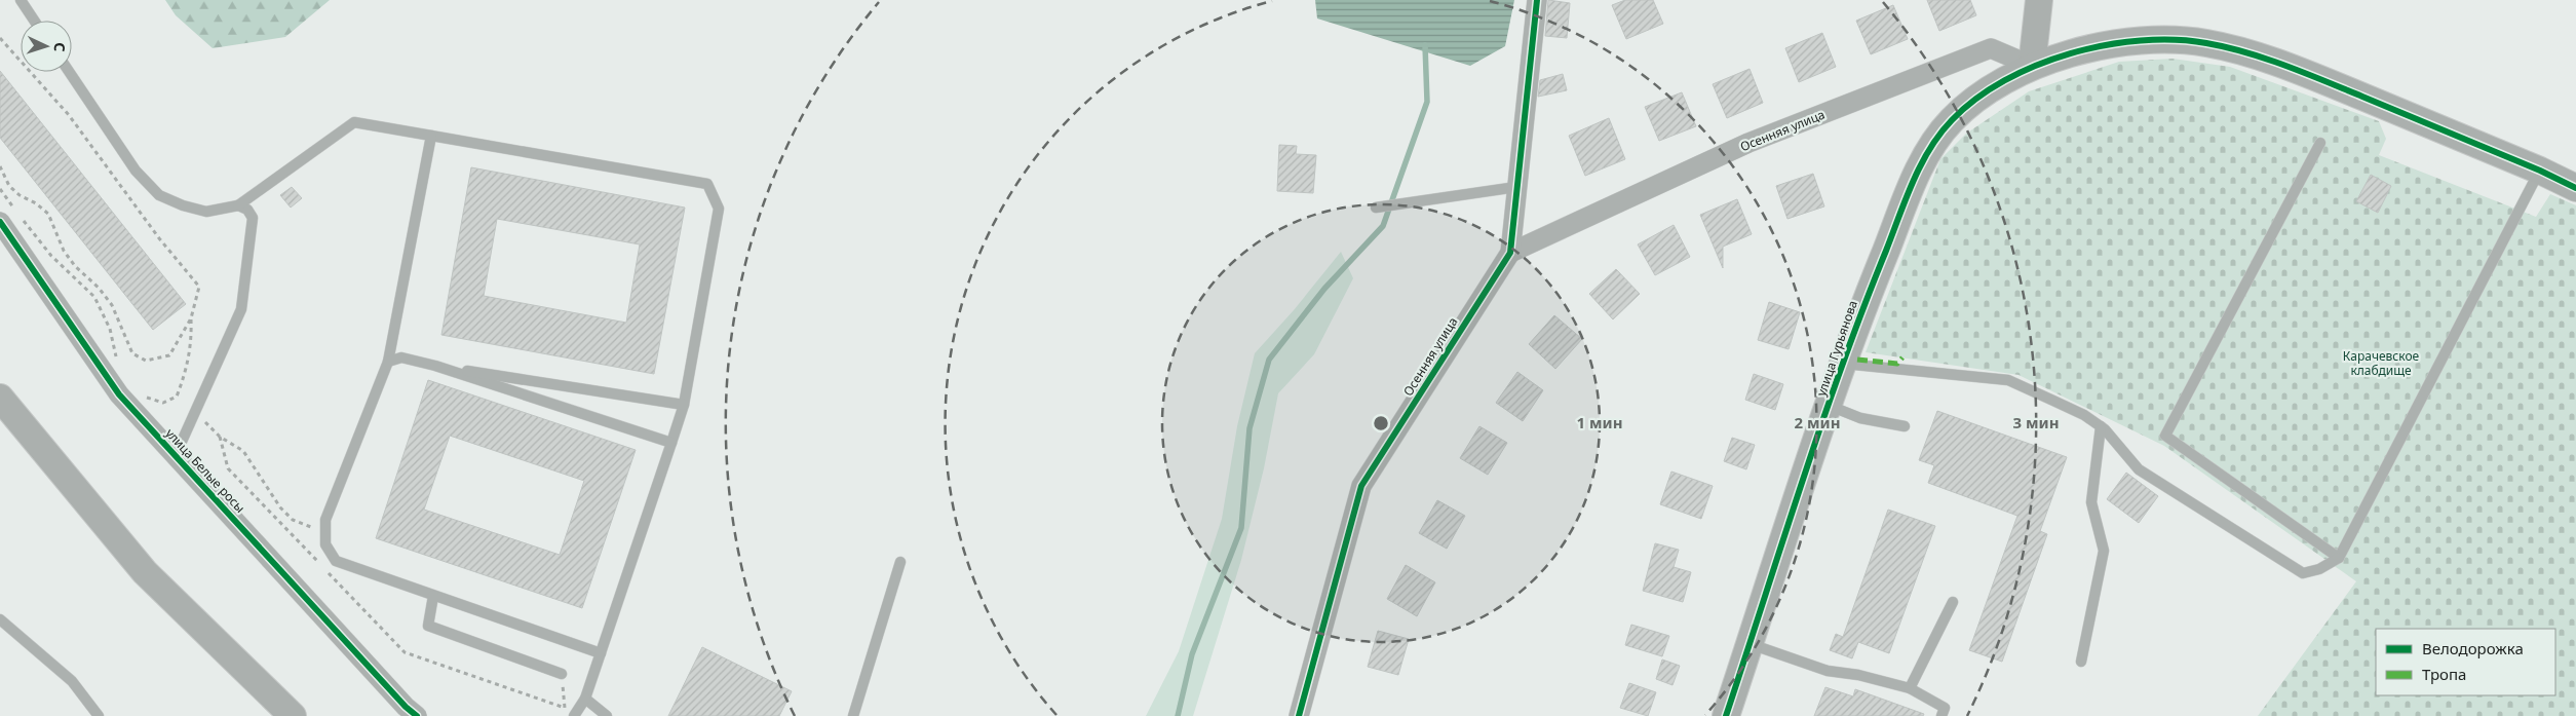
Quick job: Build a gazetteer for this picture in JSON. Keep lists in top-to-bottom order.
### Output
{
  "streets": {
    "street": ["Осенняя улица", "улица Гурьянова", "улица Белые росы"]
  },
  "crossings": [
    ["Осенняя улица", "улица Гурьянова"]
  ],
  "parks": ["Карачевское клабдище"],
  "legend": ["Велодорожка", "Тропа"],
  "north": "right",
  "rings": ["1 мин", "2 мин", "3 мин"]
}
